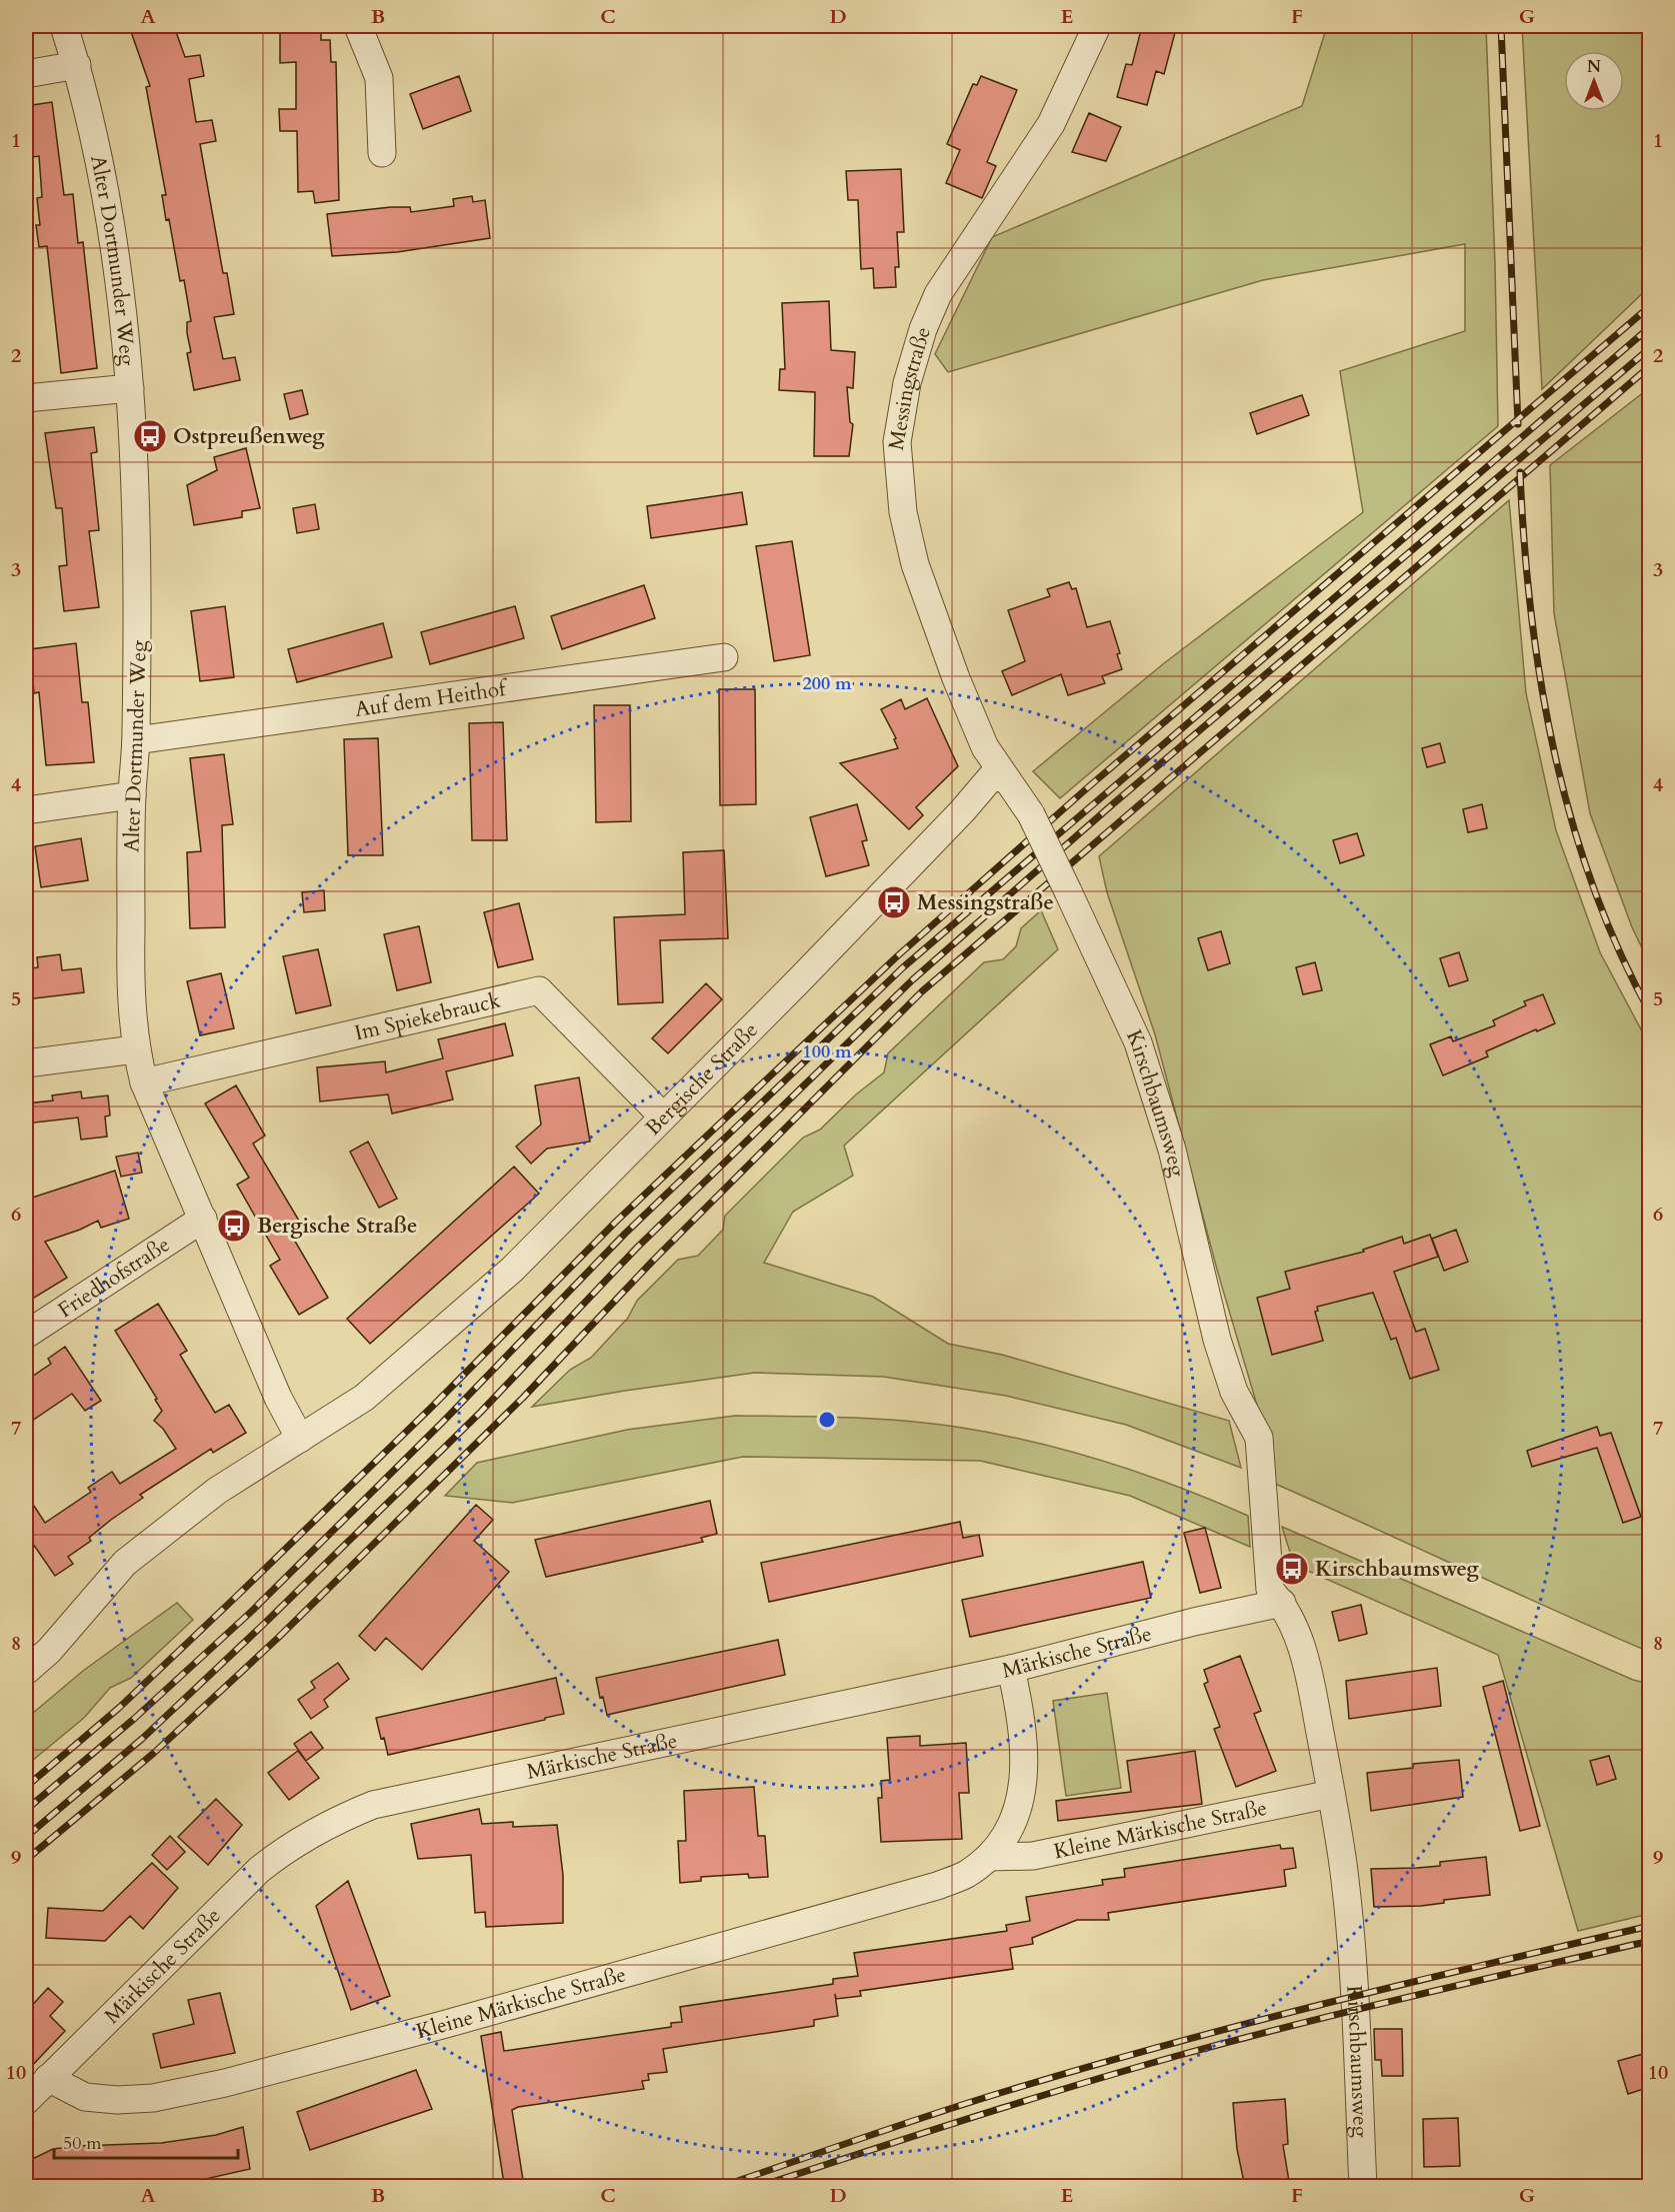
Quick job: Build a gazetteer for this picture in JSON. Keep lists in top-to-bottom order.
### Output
{
  "streets": {
    "street": [
      "Alter Dortmunder Weg",
      "Messingstraße",
      "Auf dem Heithof",
      "Im Spiekebrauck",
      "Bergische Straße",
      "Kirschbaumsweg",
      "Friedhofstraße",
      "Märkische Straße",
      "Kleine Märkische Straße"
    ]
  },
  "crossings": [
    ["Alter Dortmunder Weg", "Auf dem Heithof"],
    ["Alter Dortmunder Weg", "Im Spiekebrauck"],
    ["Alter Dortmunder Weg", "Bergische Straße"],
    ["Alter Dortmunder Weg", "Friedhofstraße"],
    ["Messingstraße", "Bergische Straße"],
    ["Messingstraße", "Kirschbaumsweg"],
    ["Im Spiekebrauck", "Bergische Straße"],
    ["Bergische Straße", "Kirschbaumsweg"],
    ["Kirschbaumsweg", "Märkische Straße"],
    ["Kirschbaumsweg", "Kleine Märkische Straße"],
    ["Märkische Straße", "Kleine Märkische Straße"]
  ],
  "places": {
    "bus stop": [
      "Ostpreußenweg",
      "Messingstraße",
      "Bergische Straße",
      "Kirschbaumsweg"
    ]
  },
  "scale_bar": "50 m",
  "north": "top",
  "grid": {
    "columns": [
      "A",
      "B",
      "C",
      "D",
      "E",
      "F",
      "G"
    ],
    "rows": [
      "1",
      "2",
      "3",
      "4",
      "5",
      "6",
      "7",
      "8",
      "9",
      "10"
    ]
  },
  "rings": ["200 m", "100 m"]
}
